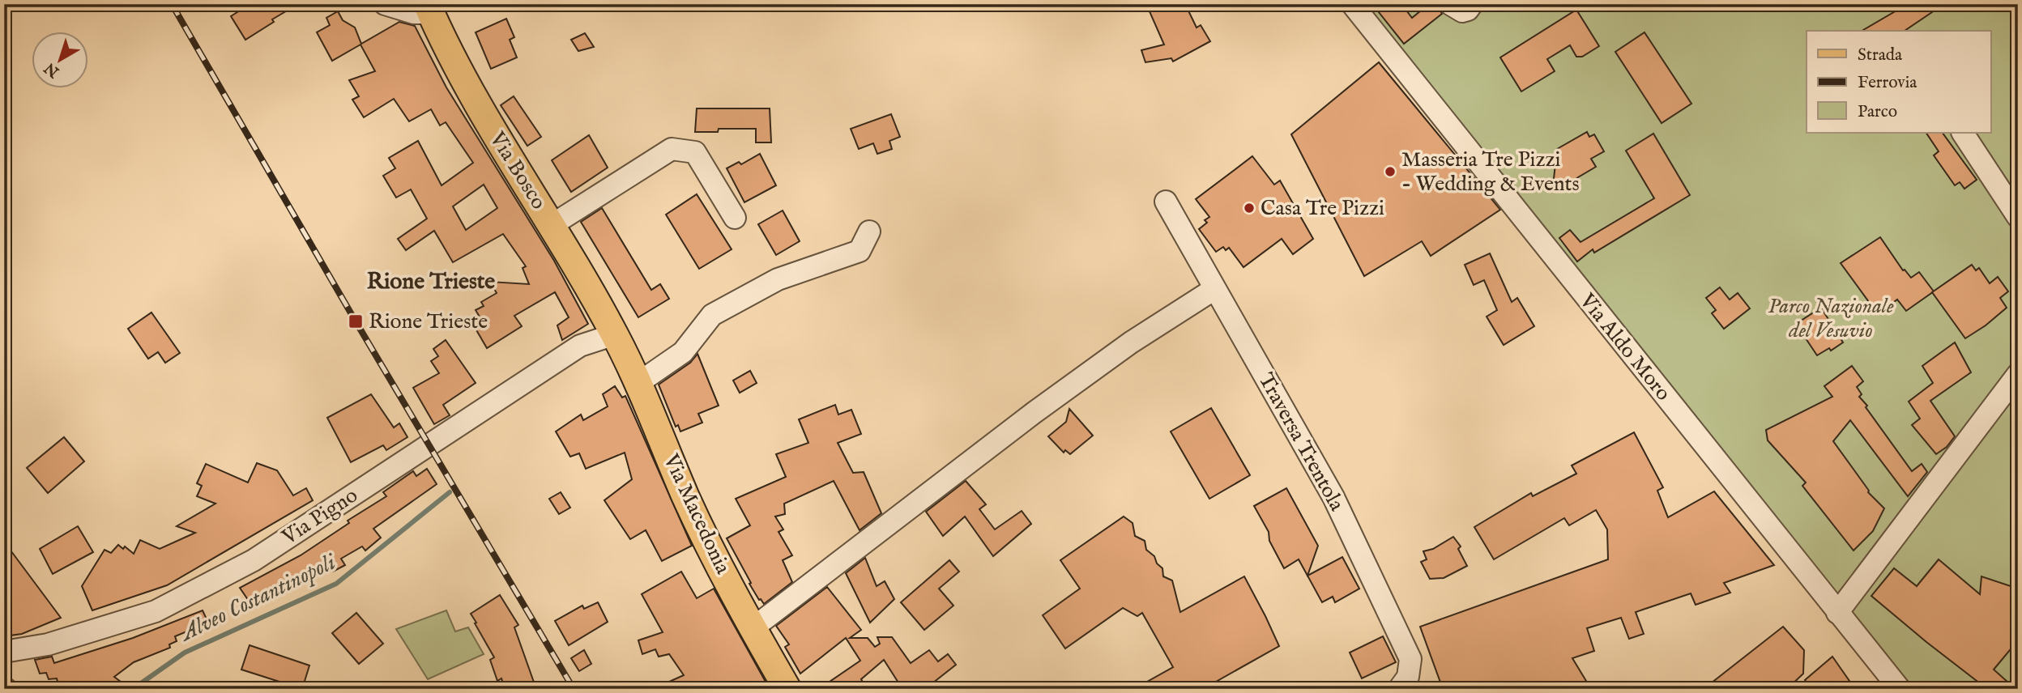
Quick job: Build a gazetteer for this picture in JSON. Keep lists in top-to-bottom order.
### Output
{
  "streets": {
    "main road": ["Via Bosco", "Via Macedonia"],
    "street": ["Via Aldo Moro", "Traversa Trentola", "Via Pigno"]
  },
  "crossings": [
    ["Via Bosco", "Via Macedonia"],
    ["Via Bosco", "Via Pigno"],
    ["Via Macedonia", "Via Pigno"]
  ],
  "districts": ["Rione Trieste"],
  "water": ["Alveo Costantinopoli"],
  "parks": ["Parco Nazionale del Vesuvio"],
  "places": {
    "other": ["Masseria Tre Pizzi - Wedding & Events", "Casa Tre Pizzi"],
    "transit": ["Rione Trieste"]
  },
  "legend": ["Strada", "Ferrovia", "Parco"],
  "north": "bottom left"
}
